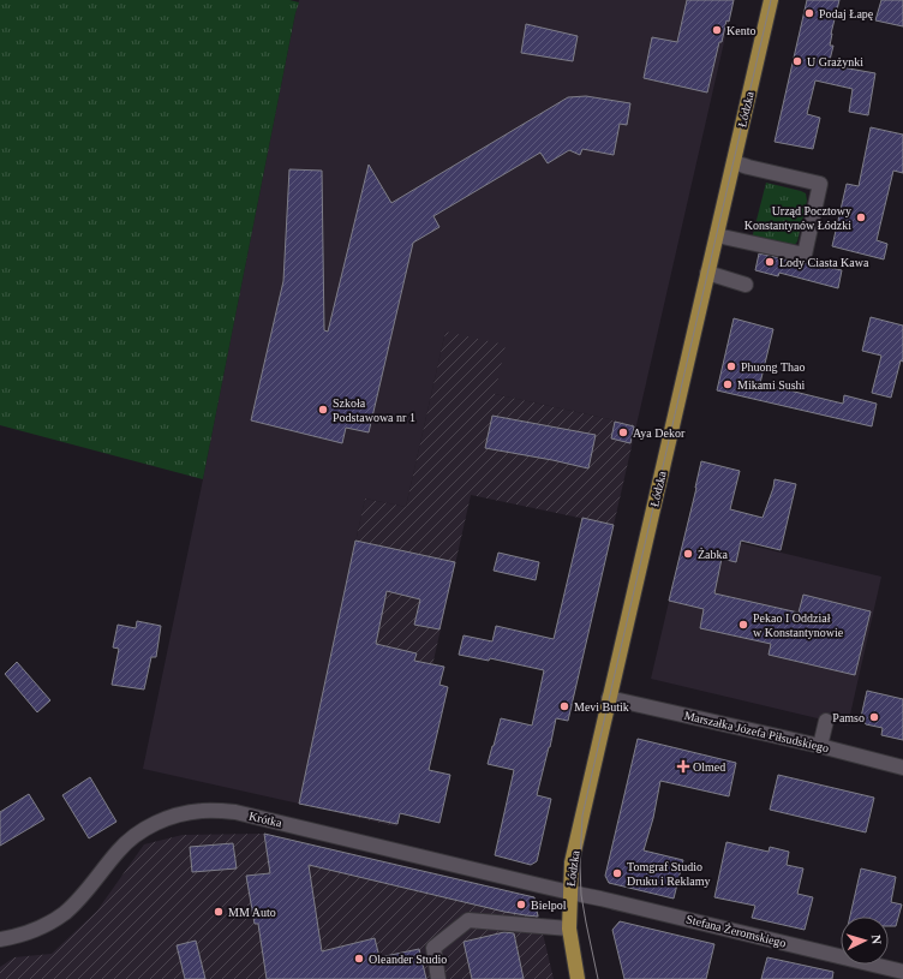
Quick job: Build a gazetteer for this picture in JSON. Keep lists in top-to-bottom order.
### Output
{
  "streets": {
    "main road": ["Łódzka"],
    "street": ["Marszałka Józefa Piłsudskiego", "Krótka", "Stefana Żeromskiego"]
  },
  "crossings": [
    ["Łódzka", "Marszałka Józefa Piłsudskiego"],
    ["Łódzka", "Krótka"],
    ["Łódzka", "Stefana Żeromskiego"],
    ["Krótka", "Stefana Żeromskiego"]
  ],
  "places": {
    "other": [
      "Podaj Łapę",
      "Kento",
      "U Grażynki",
      "Urząd Pocztowy Konstantynów Łódzki",
      "Lody Ciasta Kawa",
      "Phuong Thao",
      "Mikami Sushi",
      "Szkoła Podstawowa nr 1",
      "Aya Dekor",
      "Żabka",
      "Pekao I Oddział w Konstantynowie",
      "Mevi Butik",
      "Pamso",
      "Tomgraf Studio Druku i Reklamy",
      "Bielpol",
      "MM Auto",
      "Oleander Studio"
    ],
    "health": ["Olmed"]
  },
  "north": "right"
}
